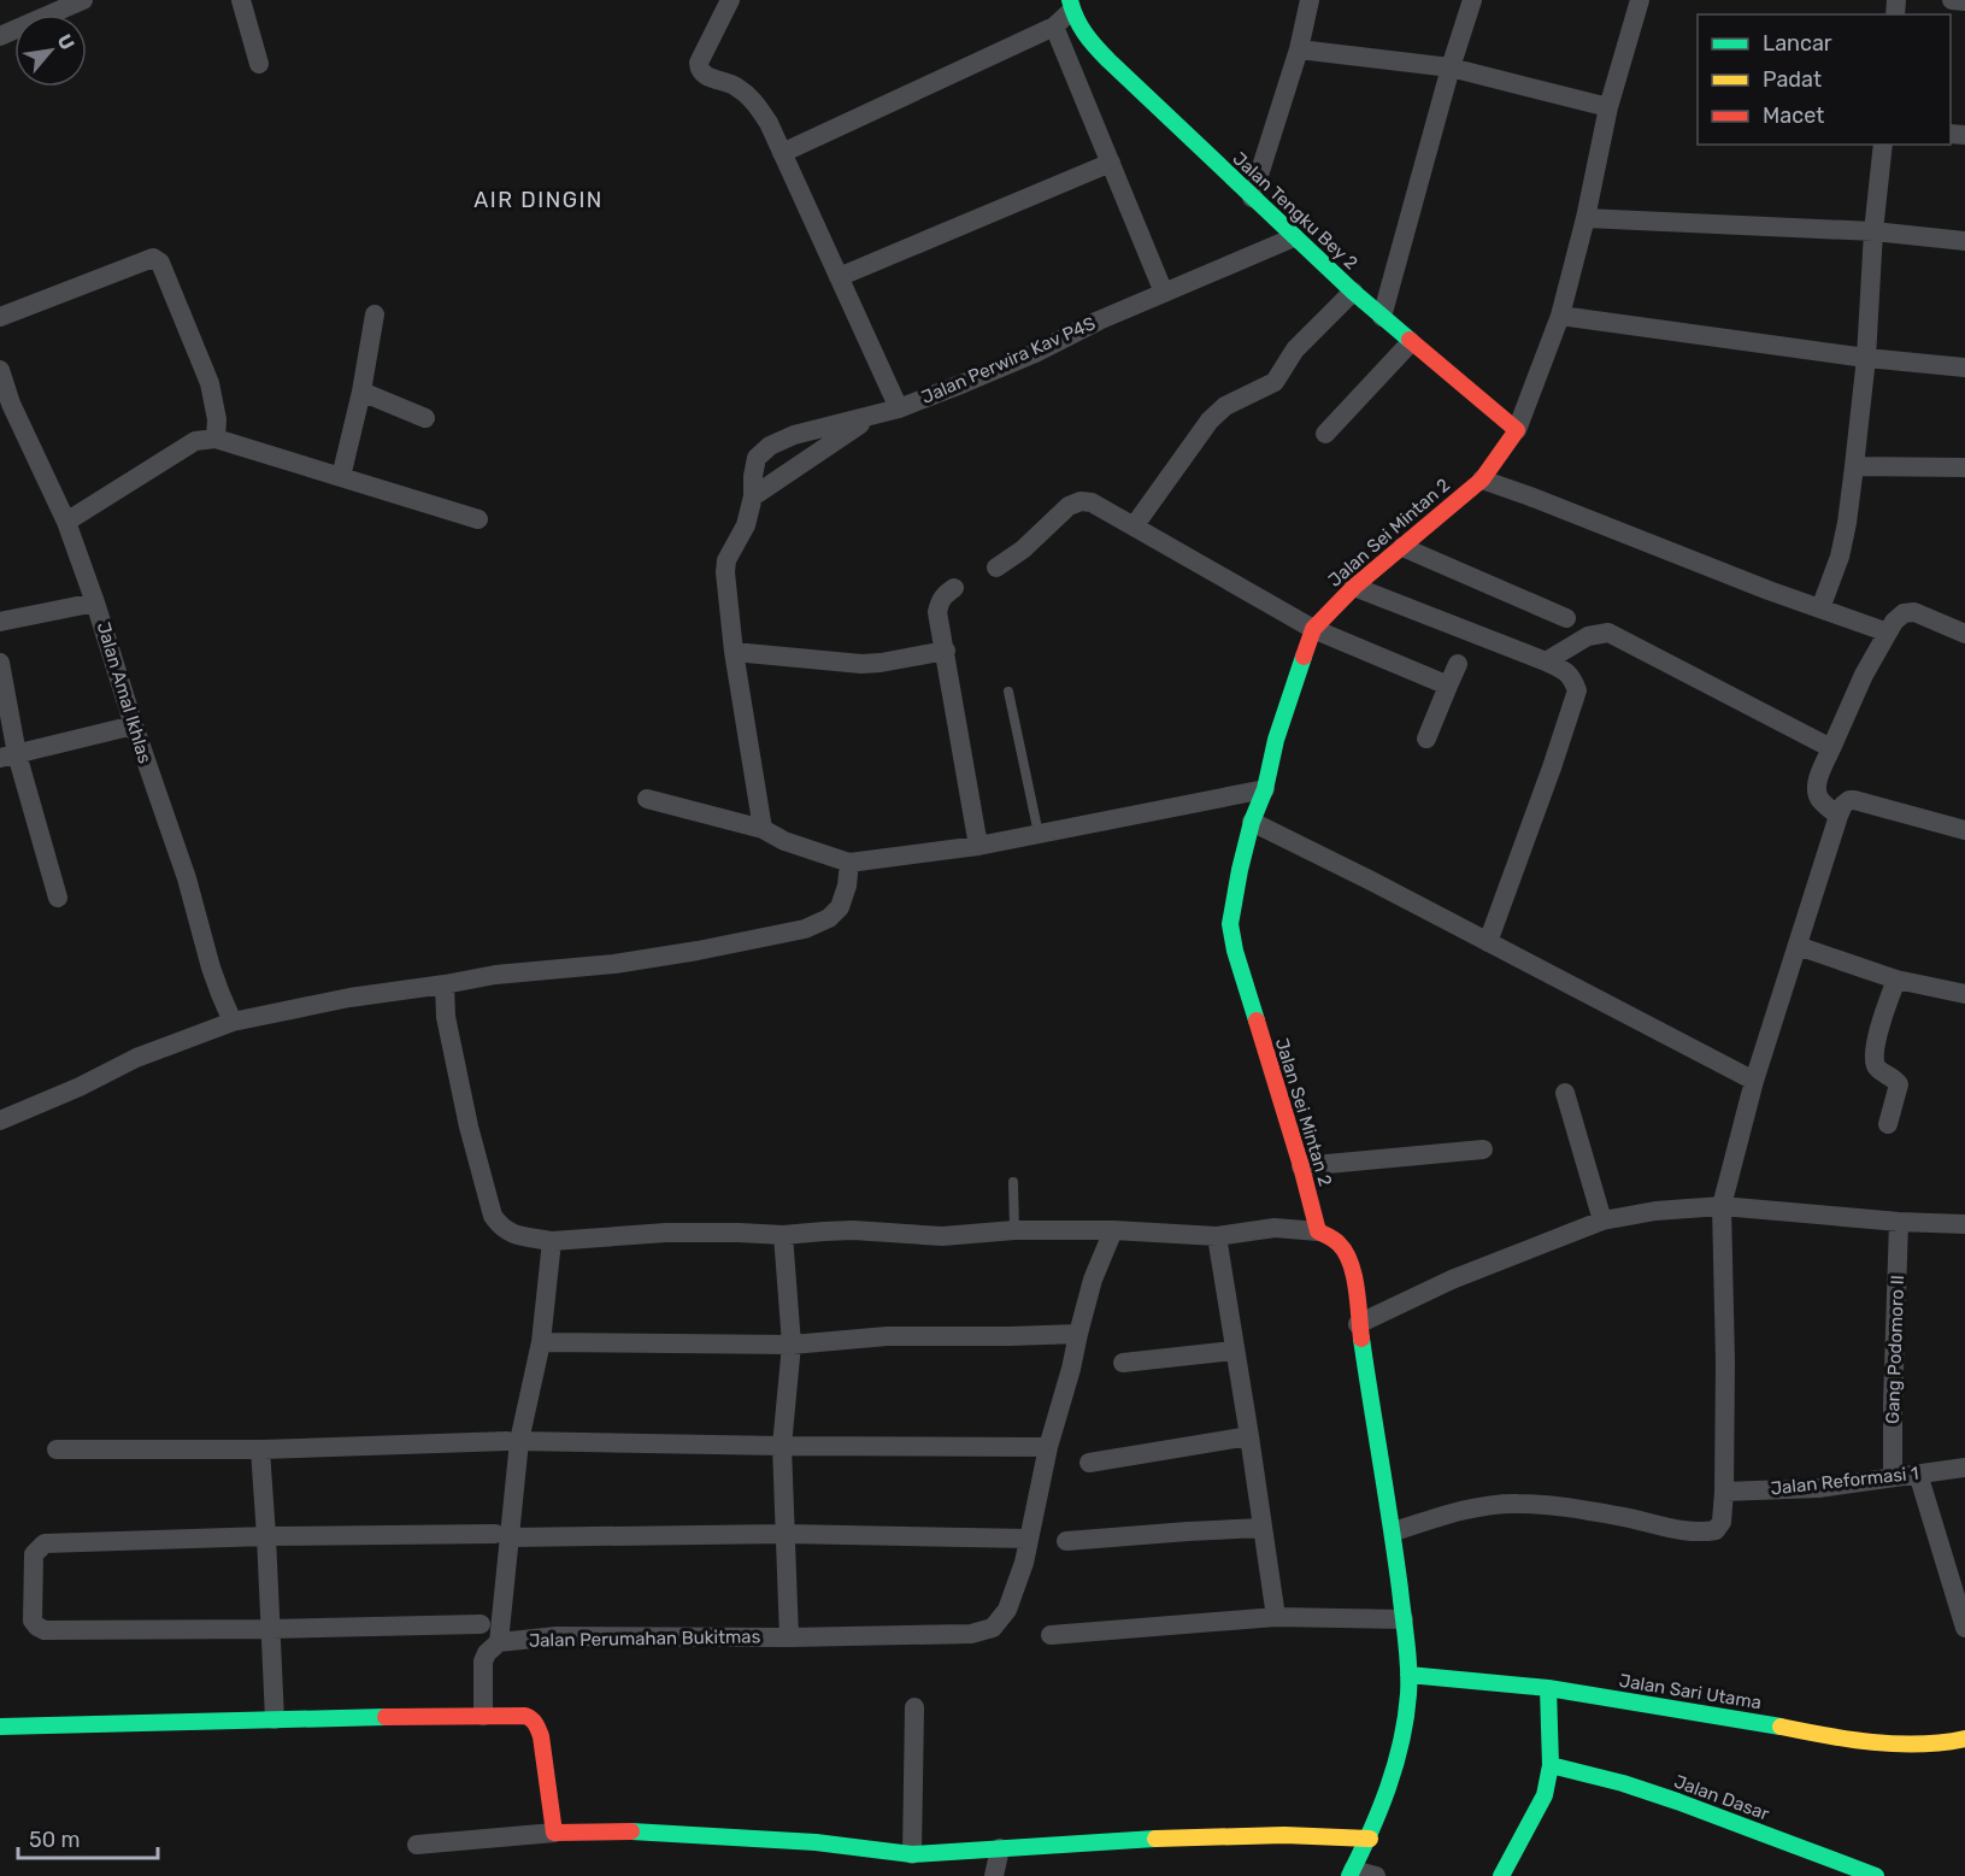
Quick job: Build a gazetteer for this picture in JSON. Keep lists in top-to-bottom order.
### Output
{
  "streets": {
    "street": [
      "Jalan Tengku Bey 2",
      "Jalan Perwira Kav P4S",
      "Jalan Sei Mintan 2",
      "Jalan Amal Ikhlas",
      "Gang Podomoro II",
      "Jalan Reformasi 1",
      "Jalan Perumahan Bukitmas",
      "Jalan Sari Utama",
      "Jalan Dasar"
    ]
  },
  "crossings": [
    ["Jalan Tengku Bey 2", "Jalan Perwira Kav P4S"],
    ["Jalan Tengku Bey 2", "Jalan Sei Mintan 2"],
    ["Gang Podomoro II", "Jalan Reformasi 1"]
  ],
  "districts": ["AIR DINGIN"],
  "legend": ["Lancar", "Padat", "Macet"],
  "scale_bar": "50 m",
  "north": "top right"
}
